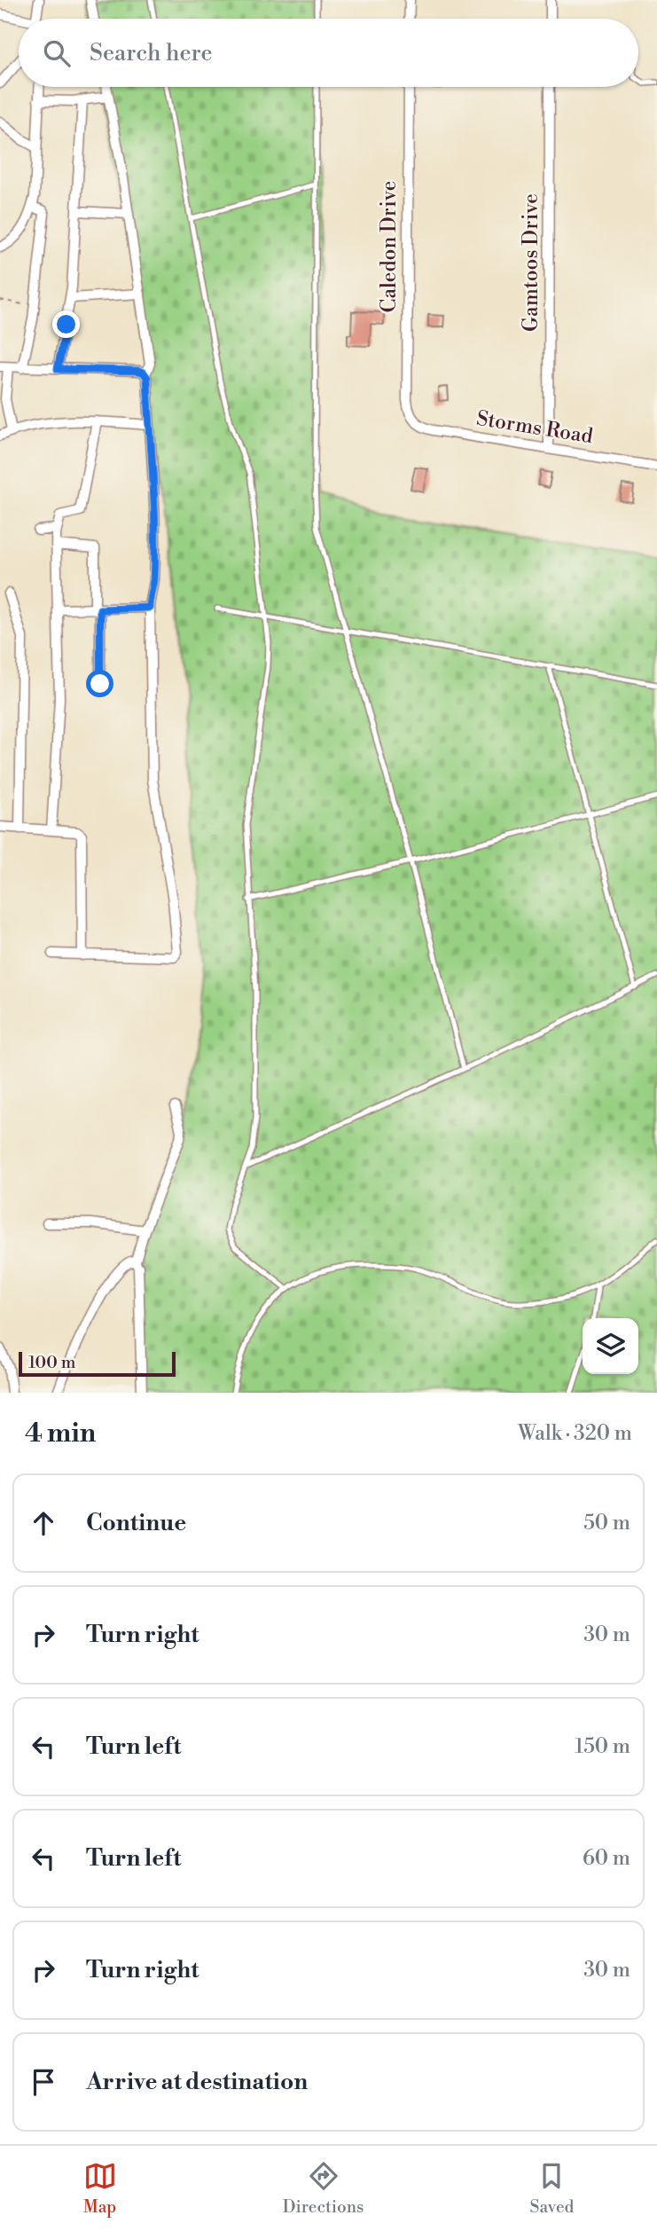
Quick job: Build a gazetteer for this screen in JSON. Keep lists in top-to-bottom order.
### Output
{
  "streets": {
    "street": ["Caledon Drive", "Gamtoos Drive", "Storms Road"]
  },
  "crossings": [
    ["Caledon Drive", "Storms Road"],
    ["Gamtoos Drive", "Storms Road"]
  ],
  "scale_bar": "100 m",
  "page": {
    "search": "Search here",
    "scale": "100 m",
    "heading": ["4 min", "Walk · 320 m"],
    "list": [
      ["Continue", "50 m"],
      ["Turn right", "30 m"],
      ["Turn left", "150 m"],
      ["Turn left", "60 m"],
      ["Turn right", "30 m"],
      "Arrive at destination"
    ],
    "nav": ["Map", "Directions", "Saved"]
  }
}
